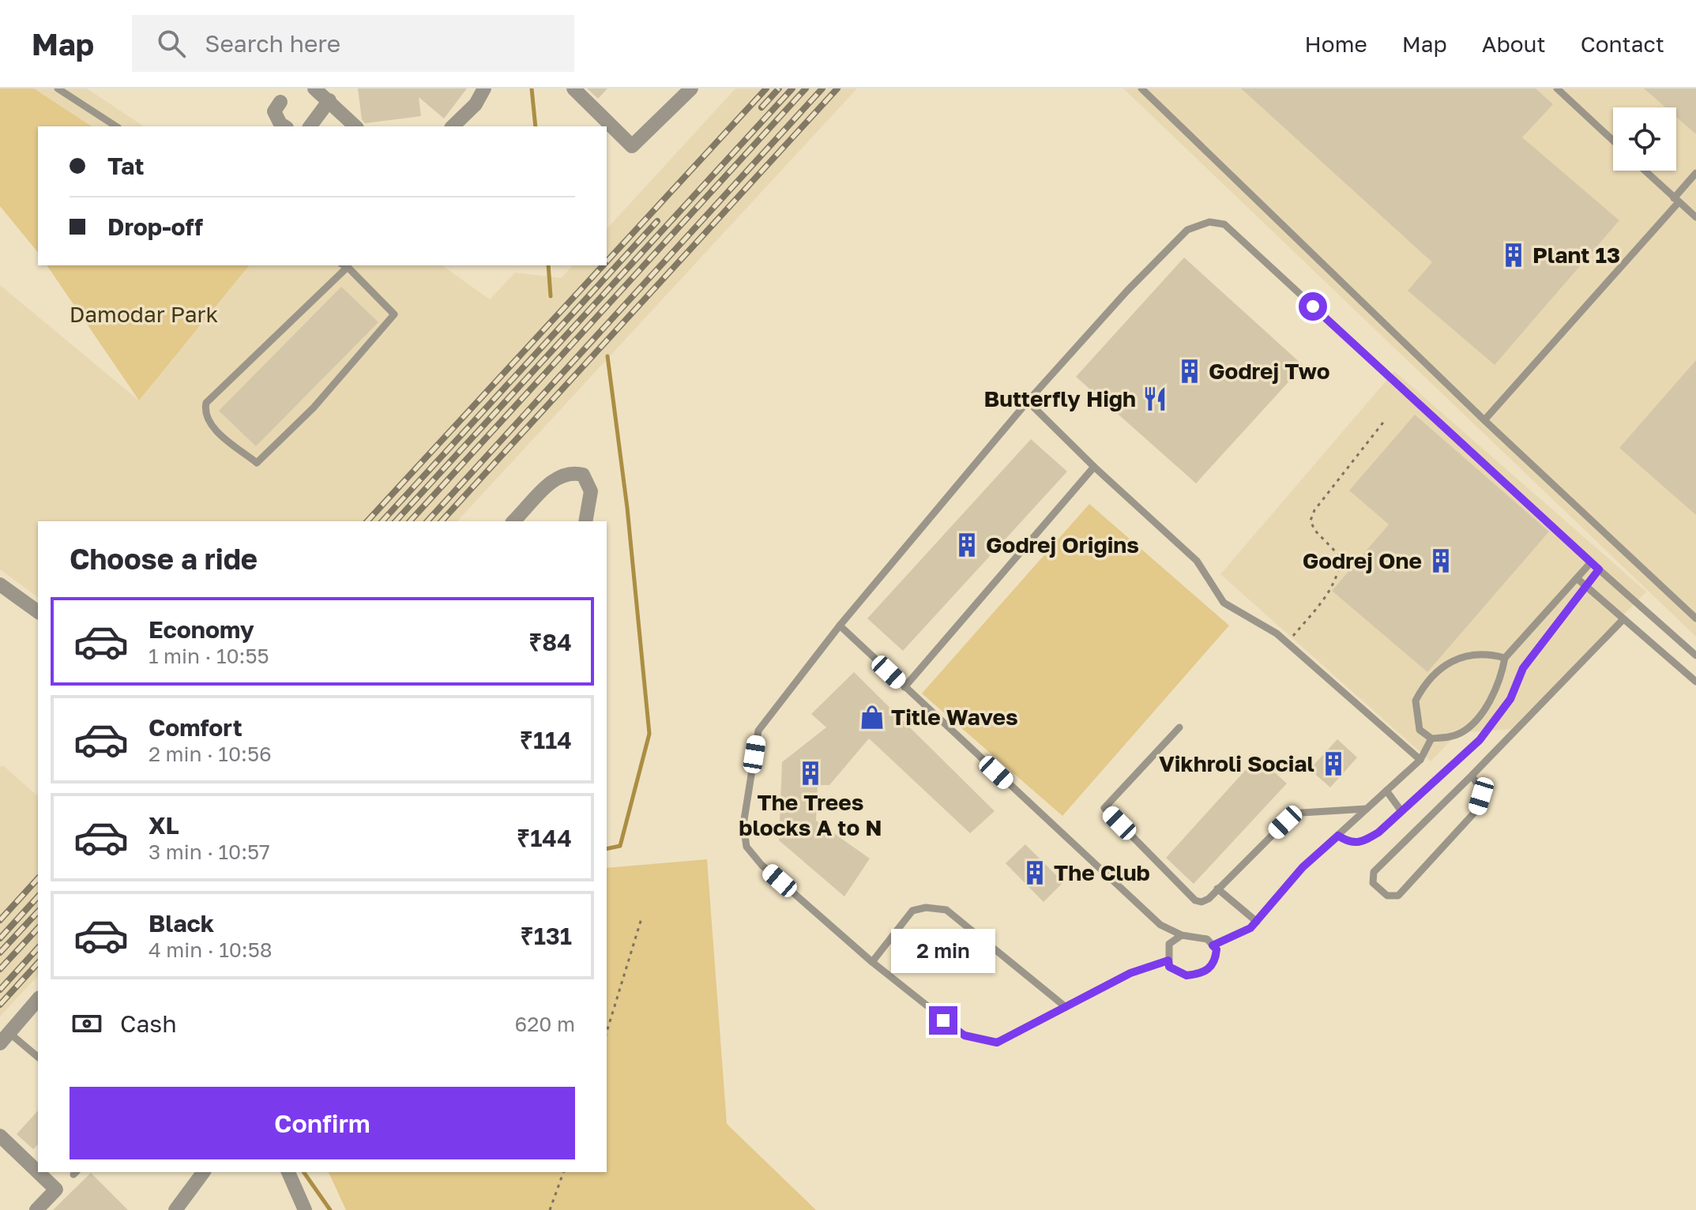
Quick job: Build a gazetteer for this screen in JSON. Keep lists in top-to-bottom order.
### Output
{
  "parks": ["Damodar Park"],
  "places": {
    "building": [
      "Plant 13",
      "Godrej Two",
      "Godrej Origins",
      "Godrej One",
      "Vikhroli Social",
      "The Trees blocks A to N",
      "The Club"
    ],
    "restaurant": ["Butterfly High"],
    "shop": ["Title Waves"]
  },
  "page": {
    "header": "Map",
    "search": "Search here",
    "nav": [
      "Home",
      "Map",
      "About",
      "Contact"
    ],
    "banner": ["Tat", "Drop-off"],
    "heading": "Choose a ride",
    "list": [
      {
        "name": "Economy",
        "note": "1 min · 10:55",
        "value": "₹84"
      },
      {
        "name": "Comfort",
        "note": "2 min · 10:56",
        "value": "₹114"
      },
      {
        "name": "XL",
        "note": "3 min · 10:57",
        "value": "₹144"
      },
      {
        "name": "Black",
        "note": "4 min · 10:58",
        "value": "₹131"
      }
    ],
    "bubble": "2 min",
    "pay": ["Cash", "620 m"],
    "buttons": "Confirm"
  }
}
